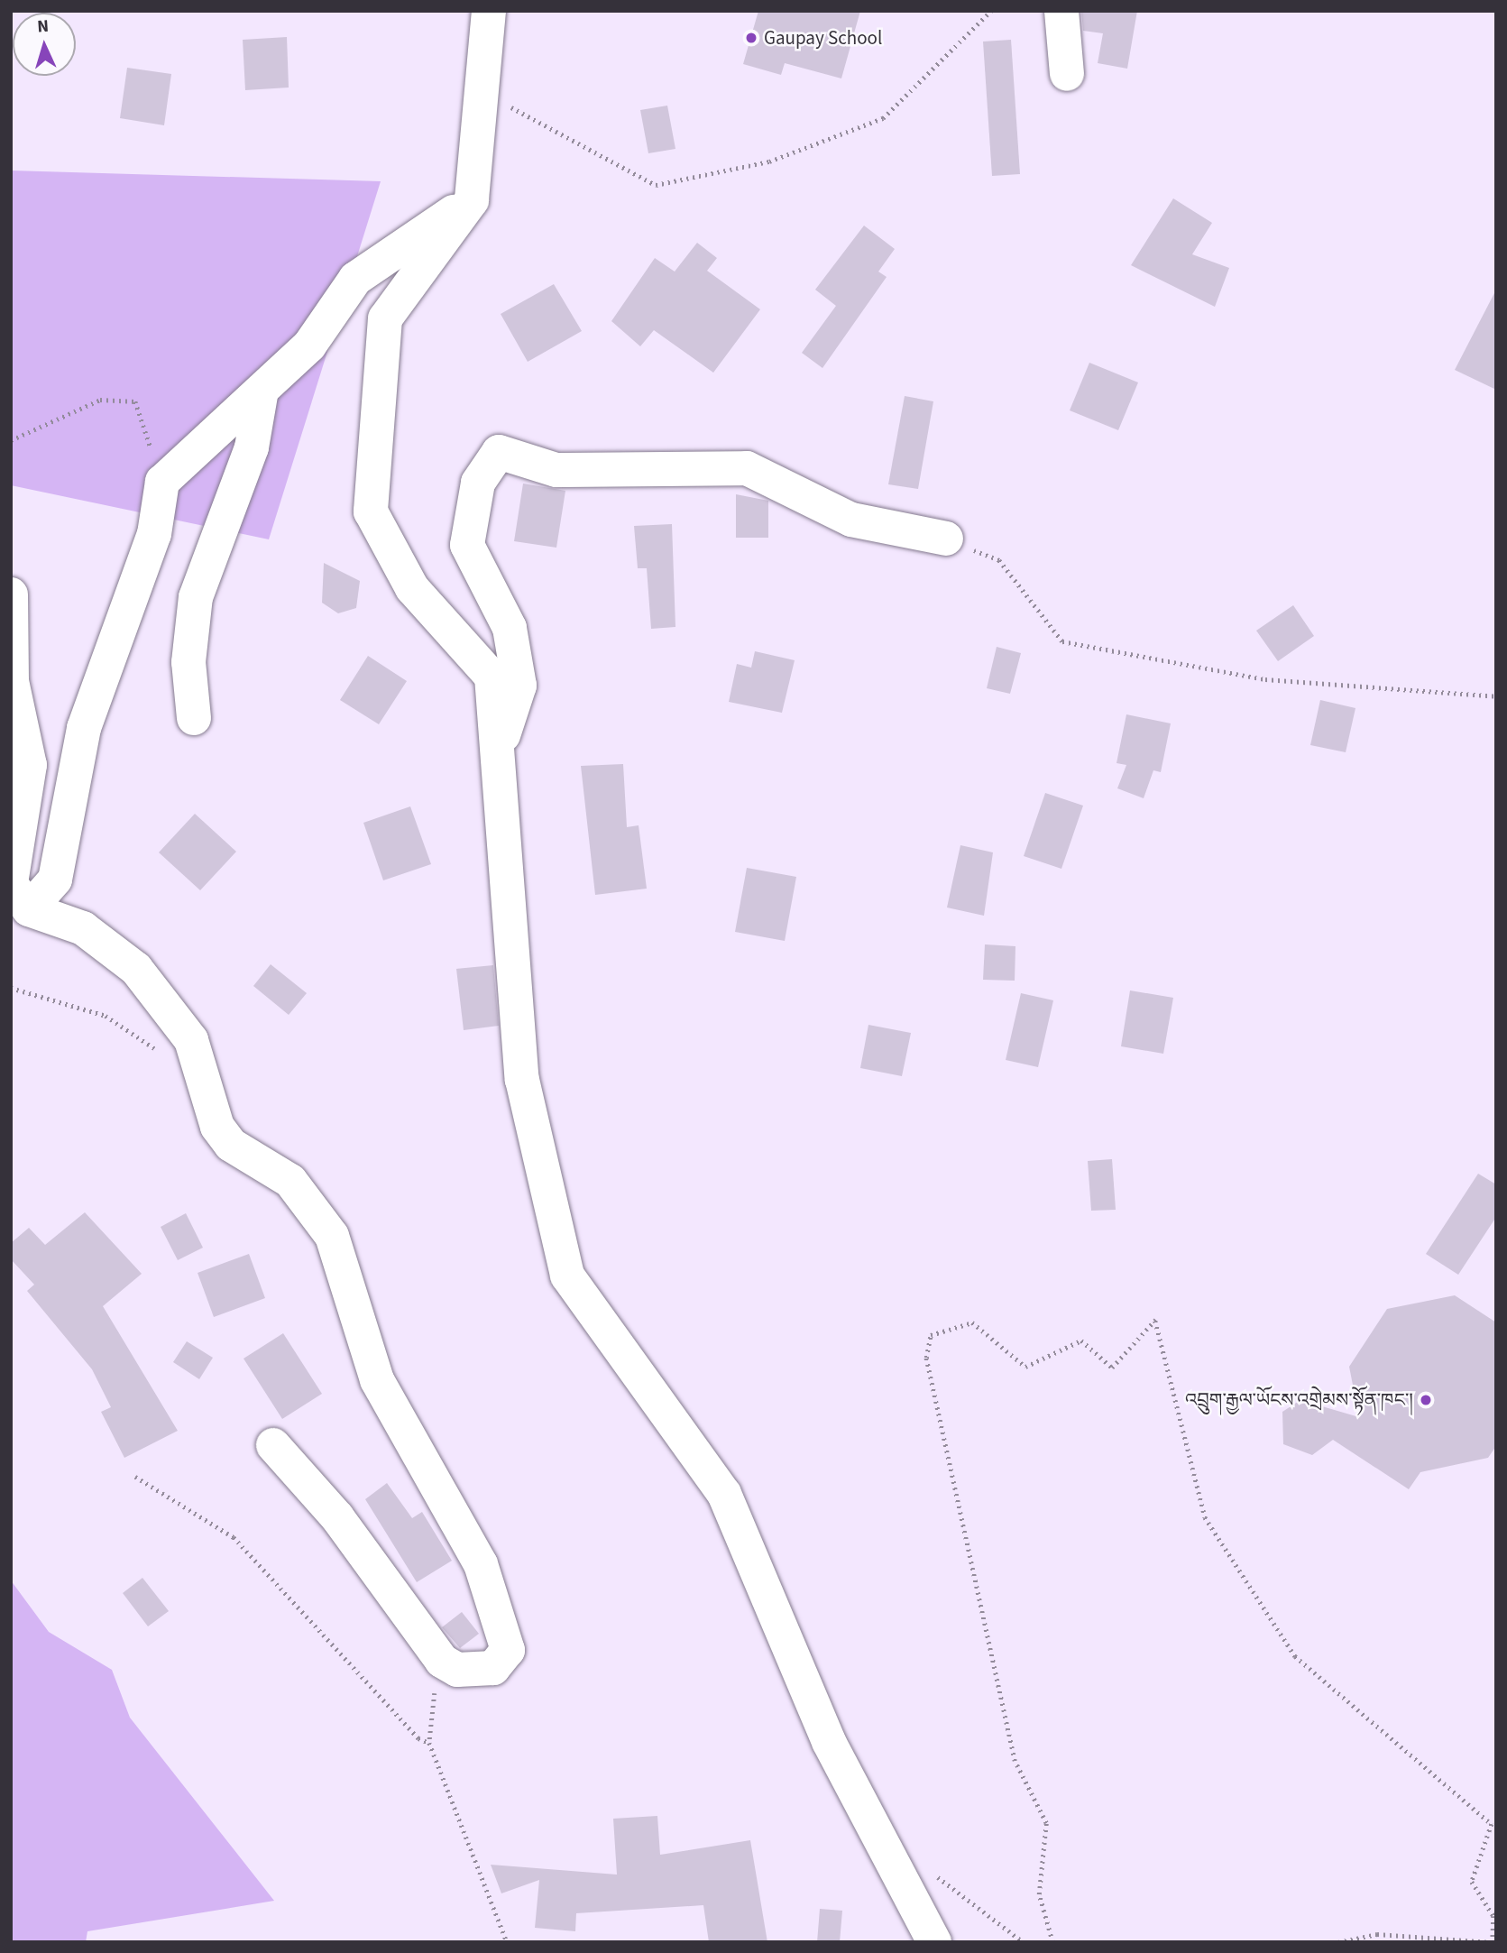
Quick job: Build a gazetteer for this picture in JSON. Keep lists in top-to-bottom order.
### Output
{
  "places": ["Gaupay School", "འབྲུག་རྒྱལ་ཡོངས་འགྲེམས་སྟོན་ཁང་།"],
  "north": "top"
}
